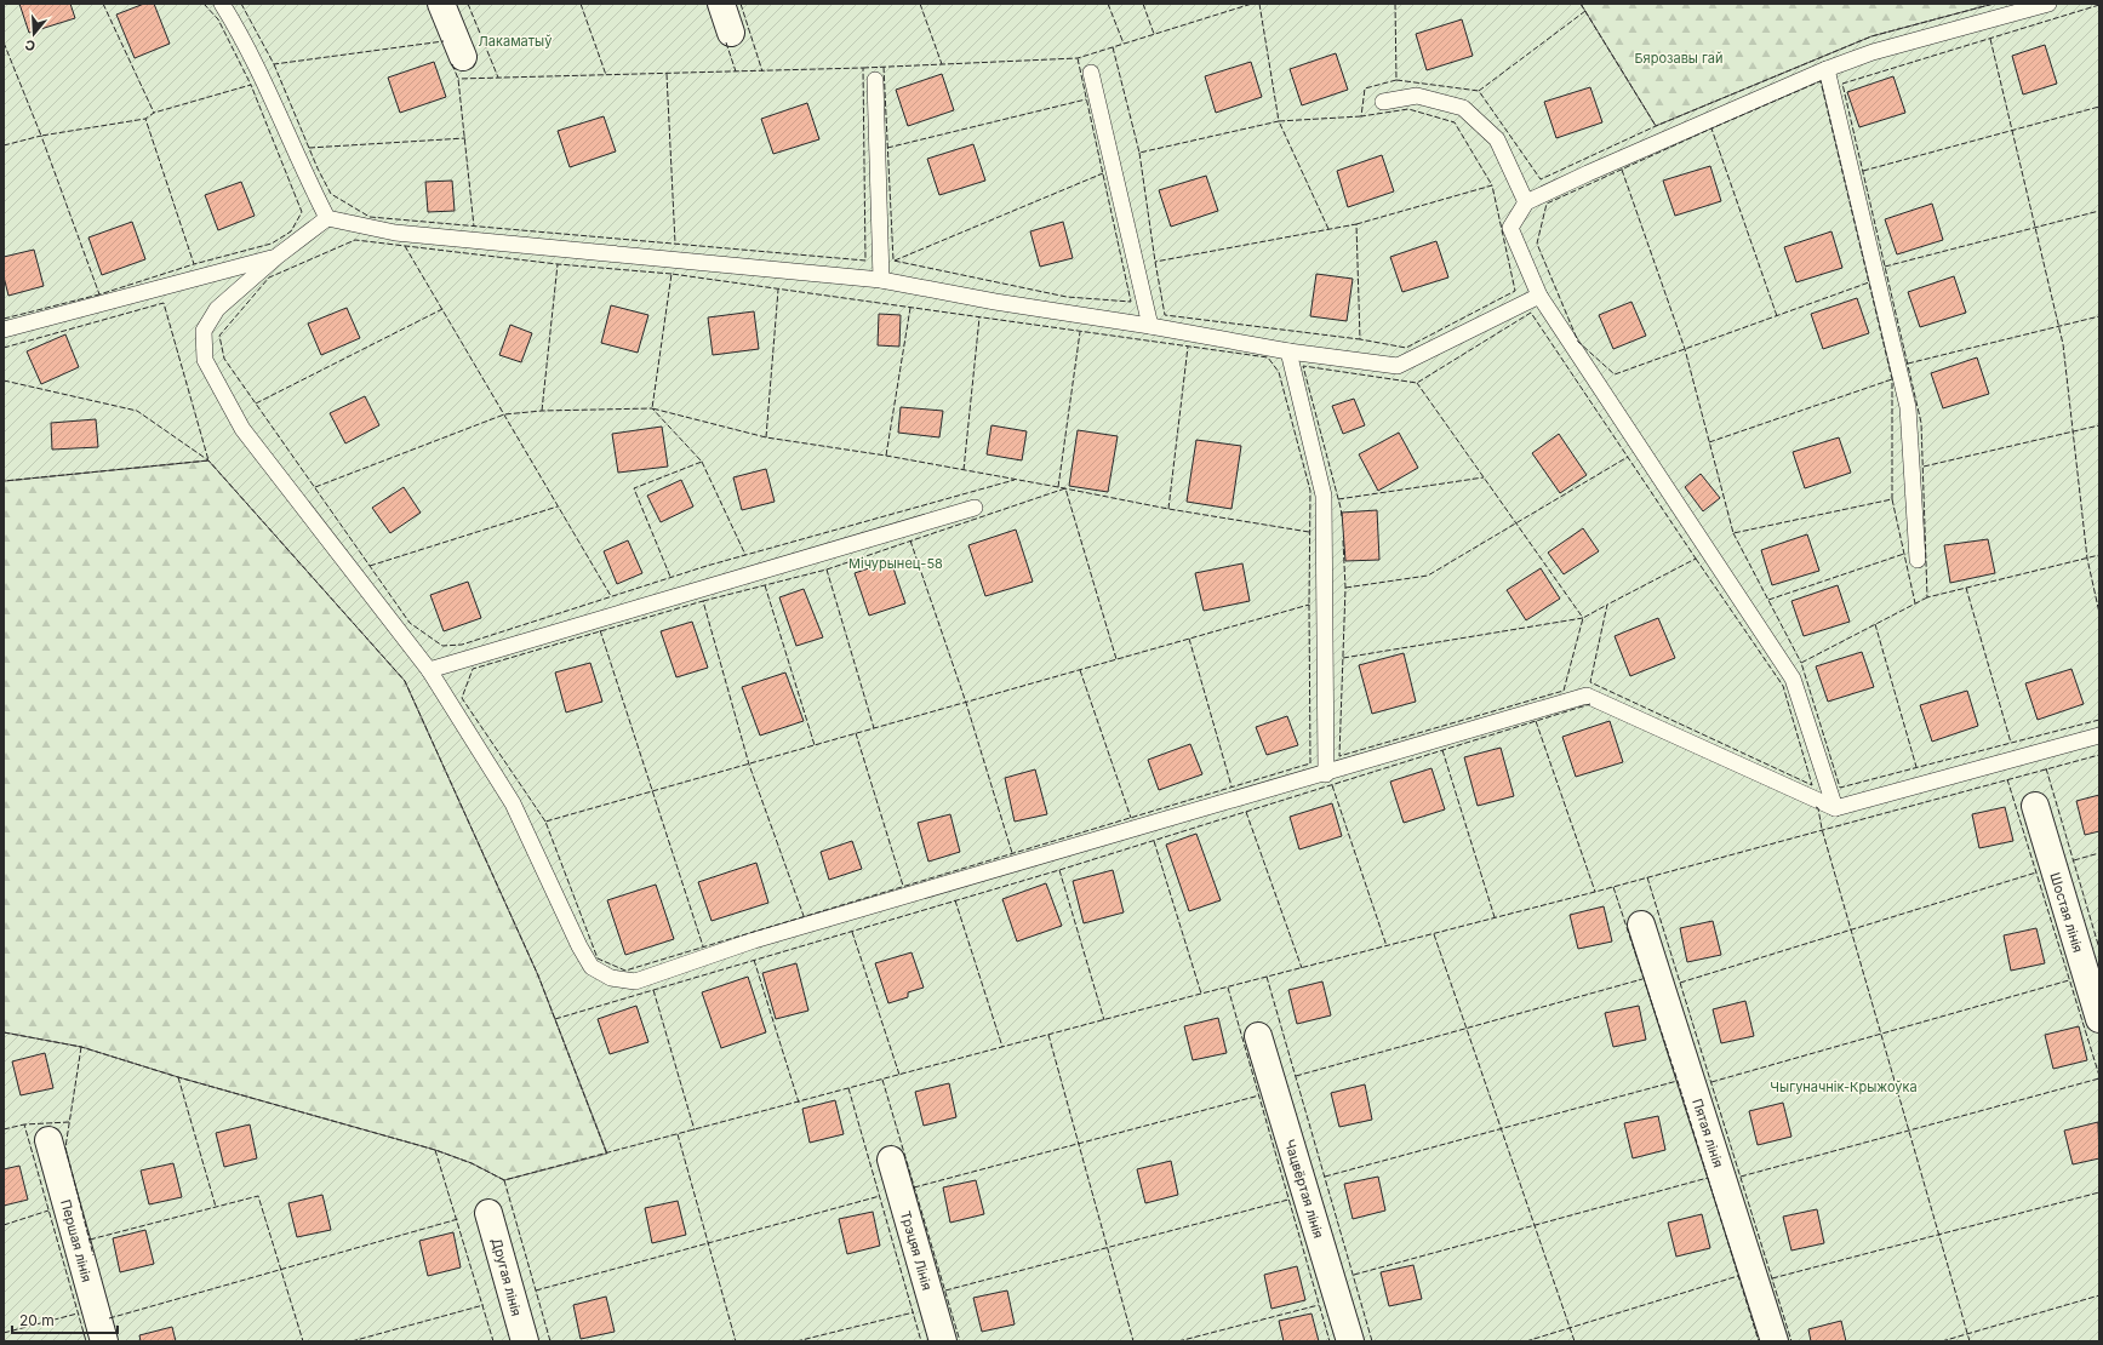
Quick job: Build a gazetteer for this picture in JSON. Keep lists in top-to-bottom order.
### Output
{
  "streets": {
    "street": [
      "Шостая лінія",
      "Пятая лінія",
      "Чацвёртая лінія",
      "Першая лінія",
      "Трэцяя Лінія",
      "Другая лінія"
    ]
  },
  "parks": [
    "Лакаматыў",
    "Бярозавы гай",
    "Мічурынец-58",
    "Чыгуначнік-Крыжоўка"
  ],
  "scale_bar": "20 m",
  "north": "bottom"
}
